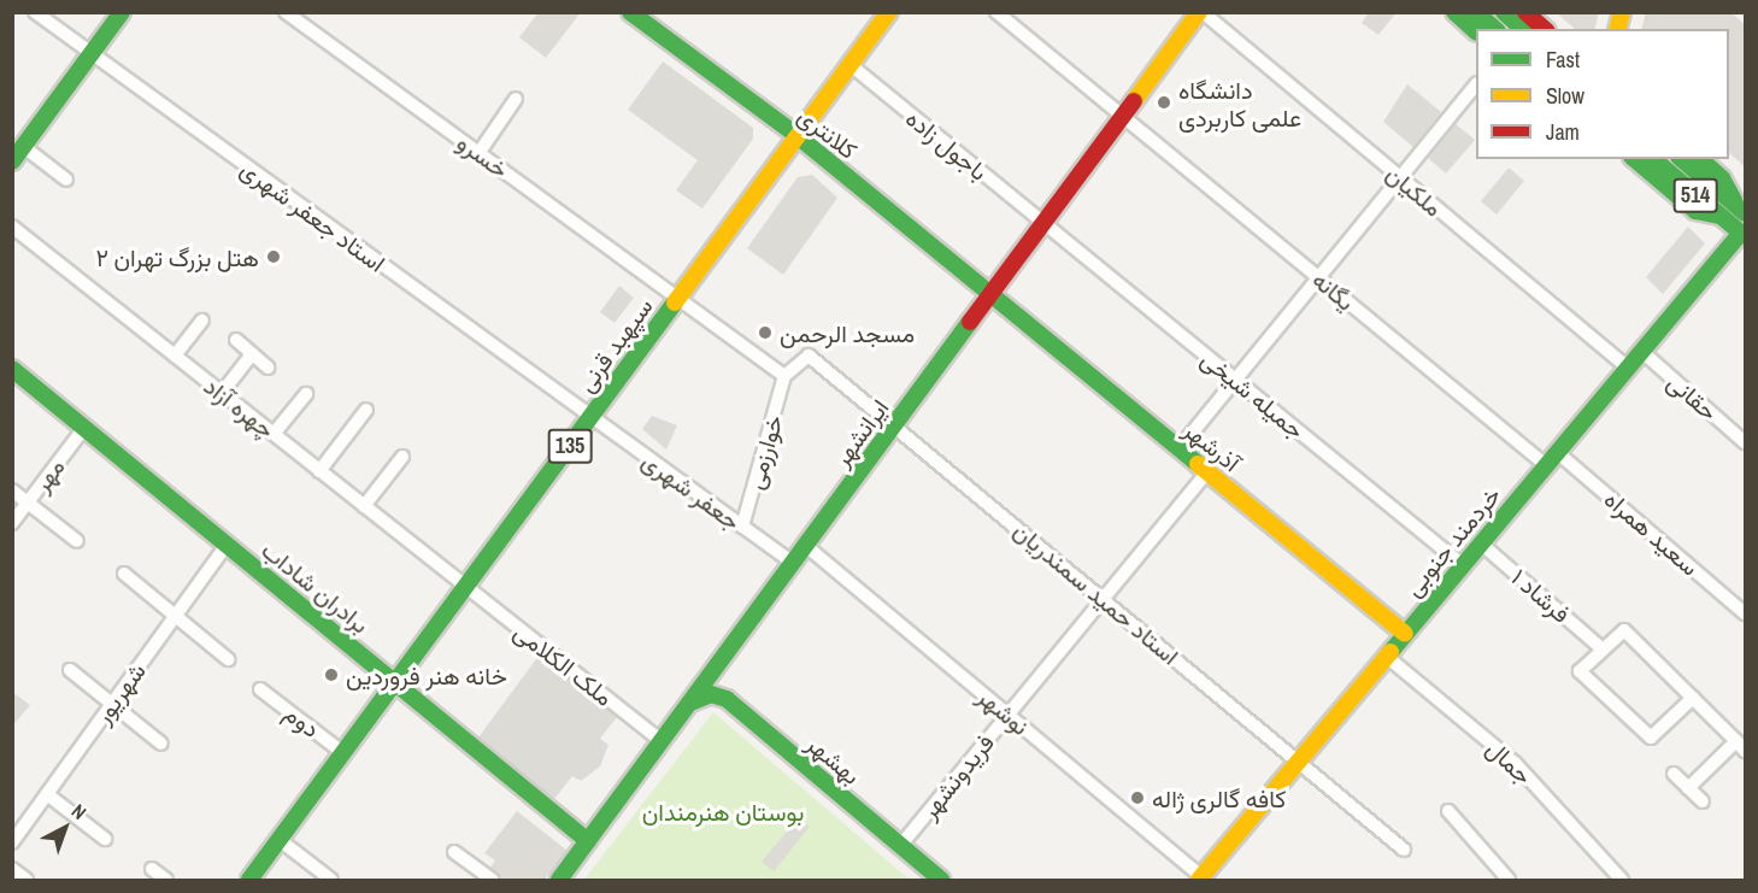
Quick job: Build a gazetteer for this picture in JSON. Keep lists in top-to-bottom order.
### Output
{
  "streets": {
    "street": [
      "کلانتری",
      "باجول زاده",
      "خسرو",
      "ملکیان",
      "514",
      "استاد جعفر شهری",
      "یگانه",
      "سپهبد قرنی",
      "جمیله شیخی",
      "حقانی",
      "چهره آزاد",
      "ایرانشهر",
      "135",
      "آذرشهر",
      "خوارزمی",
      "مهر",
      "جعفر شهری",
      "سعید همراه",
      "خردمند جنوبی",
      "برادران شاداب",
      "استاد حمید سمندریان",
      "فرشاد ۱",
      "ملک الکلامی",
      "شهریور",
      "نوشهر",
      "دوم",
      "بهشهر",
      "جمال",
      "فریدونشهر"
    ]
  },
  "crossings": [
    ["کلانتری", "سپهبد قرنی"],
    ["کلانتری", "ایرانشهر"],
    ["کلانتری", "آذرشهر"],
    ["باجول زاده", "سپهبد قرنی"],
    ["باجول زاده", "جمیله شیخی"],
    ["باجول زاده", "ایرانشهر"],
    ["خسرو", "سپهبد قرنی"],
    ["خسرو", "خوارزمی"],
    ["خسرو", "استاد حمید سمندریان"],
    ["ملکیان", "ایرانشهر"],
    ["ملکیان", "خردمند جنوبی"],
    ["514", "خردمند جنوبی"],
    ["استاد جعفر شهری", "سپهبد قرنی"],
    ["استاد جعفر شهری", "جعفر شهری"],
    ["یگانه", "ایرانشهر"],
    ["یگانه", "خردمند جنوبی"],
    ["سپهبد قرنی", "چهره آزاد"],
    ["سپهبد قرنی", "جعفر شهری"],
    ["سپهبد قرنی", "برادران شاداب"],
    ["سپهبد قرنی", "ملک الکلامی"],
    ["سپهبد قرنی", "دوم"],
    ["جمیله شیخی", "ایرانشهر"],
    ["جمیله شیخی", "خردمند جنوبی"],
    ["حقانی", "خردمند جنوبی"],
    ["چهره آزاد", "ملک الکلامی"],
    ["ایرانشهر", "آذرشهر"],
    ["ایرانشهر", "جعفر شهری"],
    ["ایرانشهر", "برادران شاداب"],
    ["ایرانشهر", "استاد حمید سمندریان"],
    ["ایرانشهر", "ملک الکلامی"],
    ["ایرانشهر", "نوشهر"],
    ["ایرانشهر", "بهشهر"],
    ["آذرشهر", "خردمند جنوبی"],
    ["آذرشهر", "فریدونشهر"],
    ["خوارزمی", "جعفر شهری"],
    ["خوارزمی", "استاد حمید سمندریان"],
    ["مهر", "برادران شاداب"],
    ["سعید همراه", "خردمند جنوبی"],
    ["خردمند جنوبی", "استاد حمید سمندریان"],
    ["خردمند جنوبی", "فرشاد ۱"],
    ["خردمند جنوبی", "نوشهر"],
    ["خردمند جنوبی", "جمال"],
    ["برادران شاداب", "شهریور"],
    ["استاد حمید سمندریان", "فریدونشهر"],
    ["نوشهر", "فریدونشهر"],
    ["بهشهر", "فریدونشهر"]
  ],
  "parks": ["بوستان هنرمندان"],
  "places": [
    "دانشگاه علمی کاربردی",
    "هتل بزرگ تهران ۲",
    "مسجد الرحمن",
    "خانه هنر فروردین",
    "کافه گالری ژاله"
  ],
  "legend": ["Fast", "Slow", "Jam"],
  "north": "top right"
}
